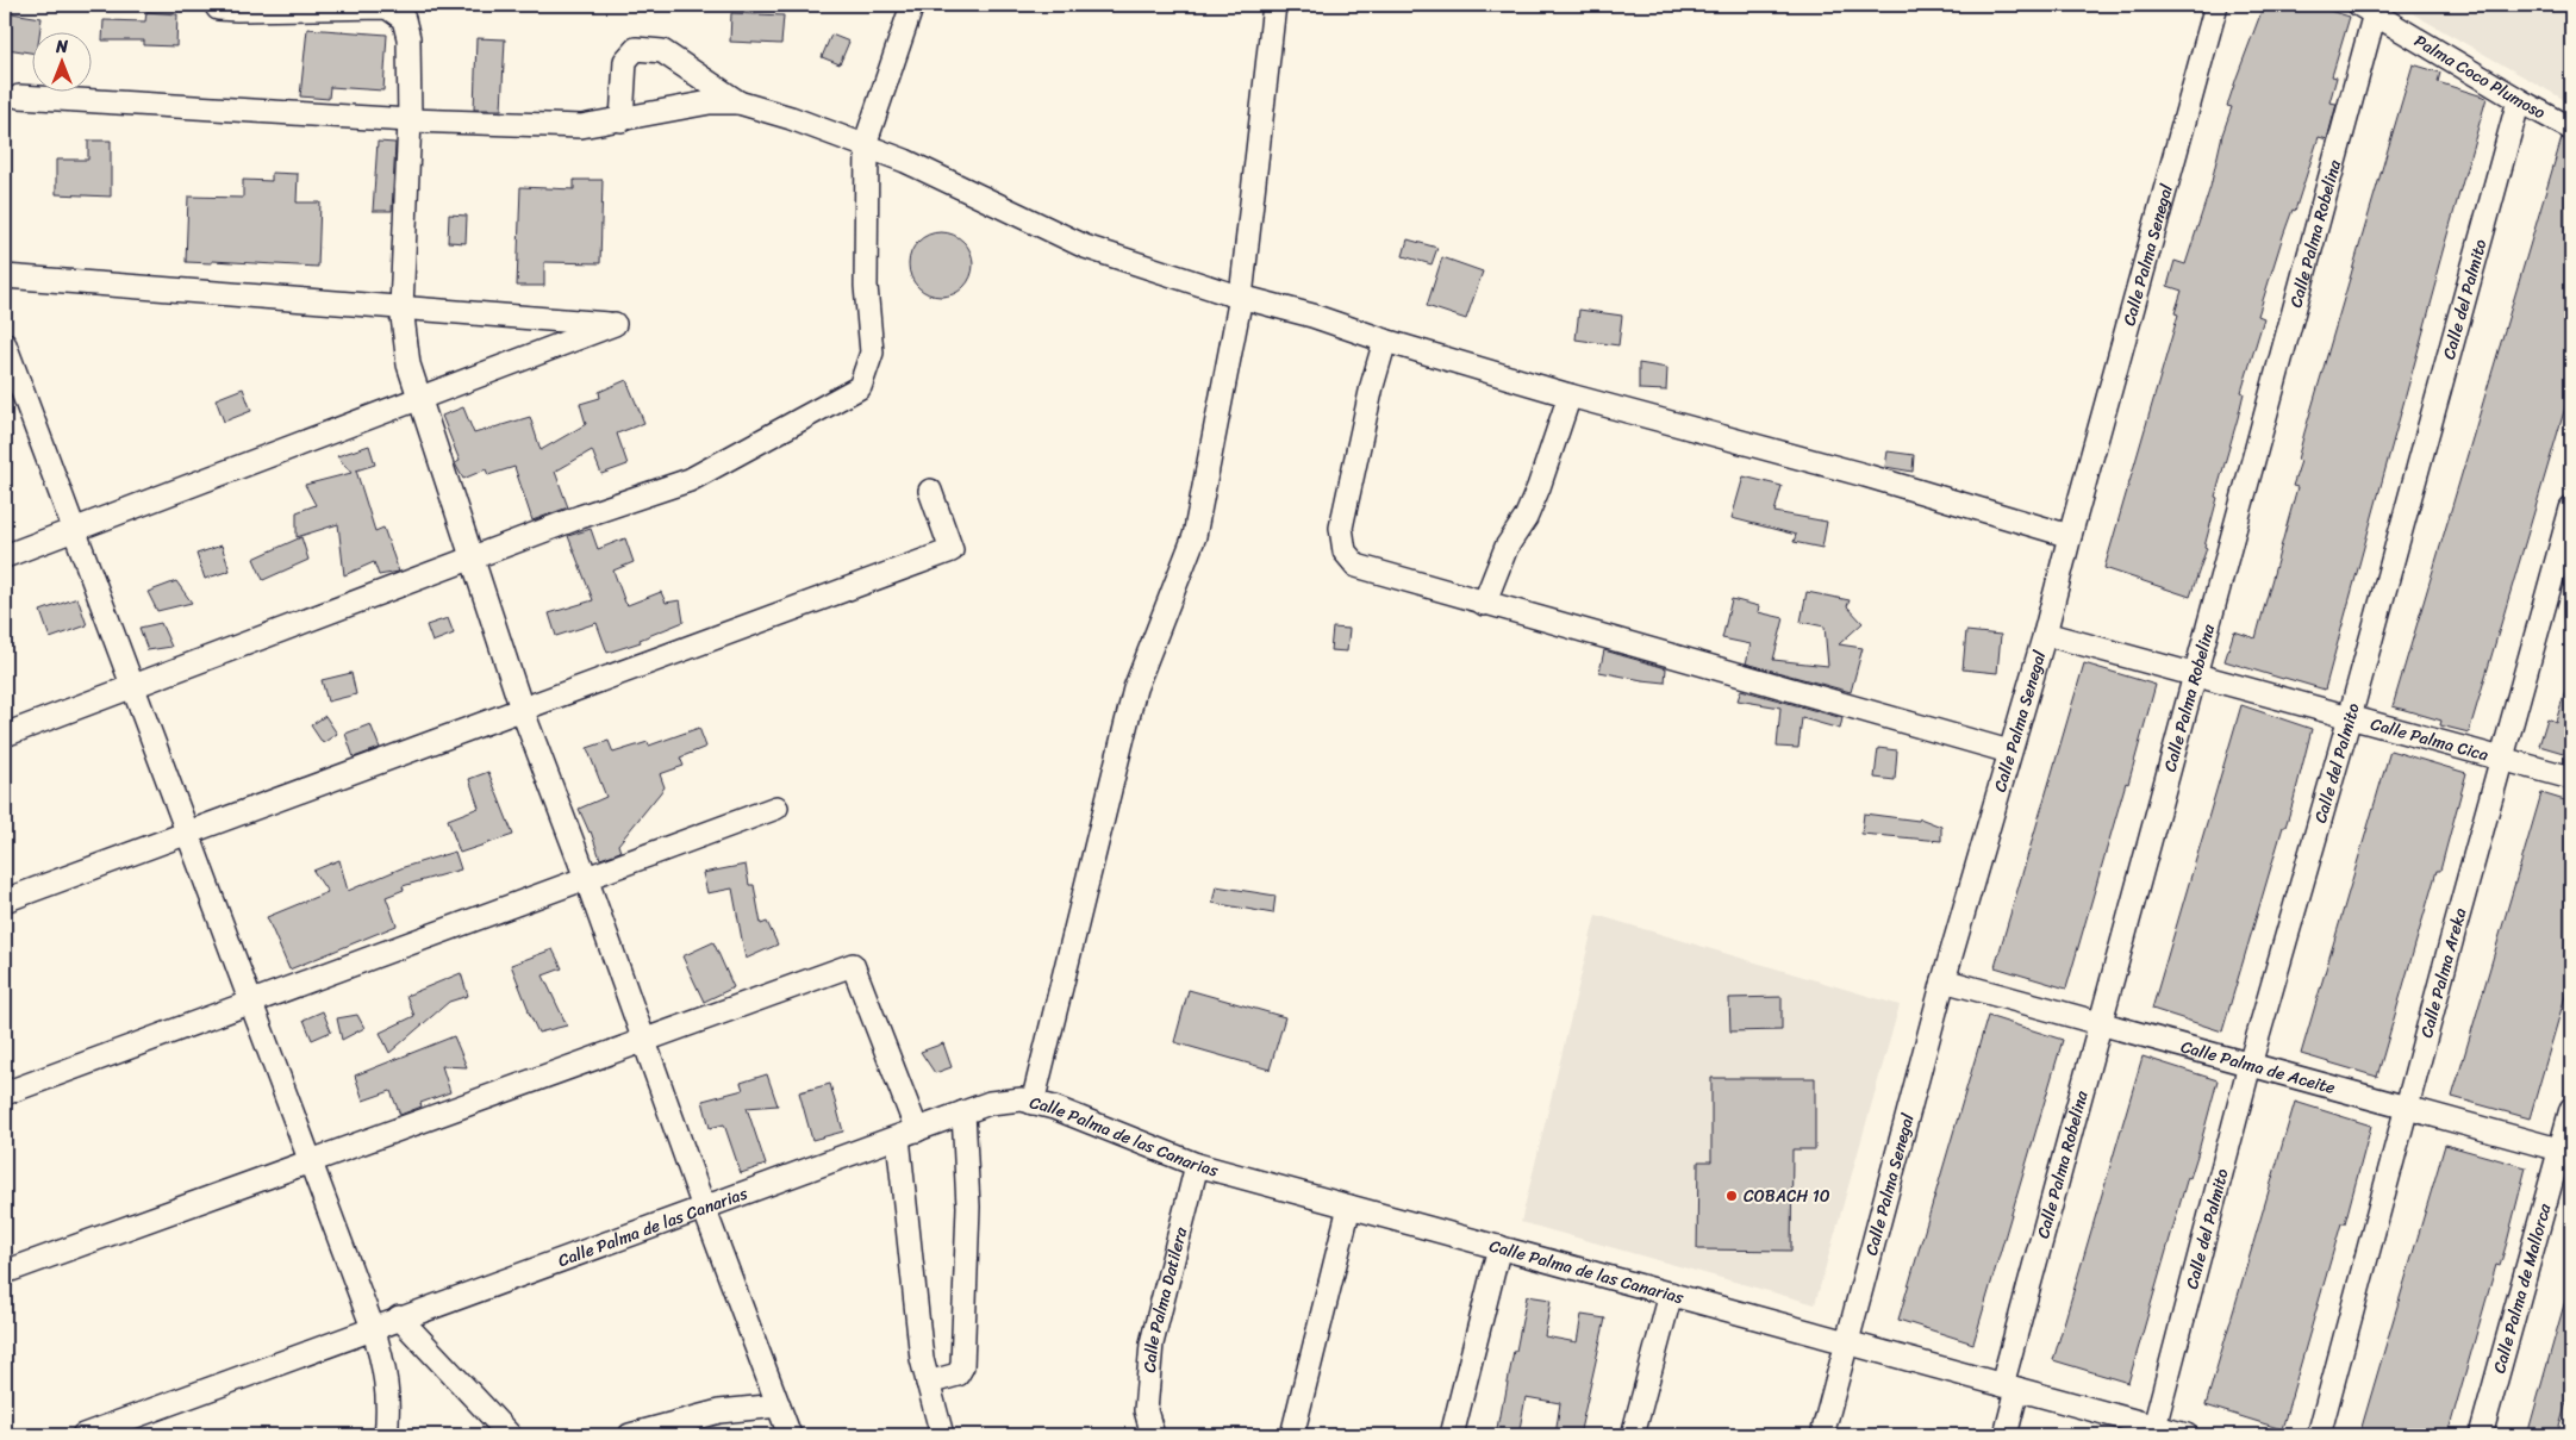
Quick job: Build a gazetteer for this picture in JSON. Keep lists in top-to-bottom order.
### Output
{
  "streets": {
    "street": [
      "Palma Coco Plumoso",
      "Calle Palma Robelina",
      "Calle Palma Senegal",
      "Calle del Palmito",
      "Calle Palma Cica",
      "Calle Palma Areka",
      "Calle Palma de Aceite",
      "Calle Palma de las Canarias",
      "Calle Palma de Mallorca",
      "Calle Palma Datilera"
    ]
  },
  "crossings": [
    ["Palma Coco Plumoso", "Calle Palma Robelina"],
    ["Palma Coco Plumoso", "Calle del Palmito"],
    ["Calle Palma Robelina", "Calle Palma Cica"],
    ["Calle Palma Robelina", "Calle Palma de Aceite"],
    ["Calle Palma Robelina", "Calle Palma de las Canarias"],
    ["Calle Palma Senegal", "Calle Palma Cica"],
    ["Calle Palma Senegal", "Calle Palma de Aceite"],
    ["Calle Palma Senegal", "Calle Palma de las Canarias"],
    ["Calle del Palmito", "Calle Palma Cica"],
    ["Calle del Palmito", "Calle Palma de Aceite"],
    ["Calle del Palmito", "Calle Palma de las Canarias"],
    ["Calle Palma Cica", "Calle Palma Areka"],
    ["Calle Palma Areka", "Calle Palma de Aceite"],
    ["Calle Palma de Aceite", "Calle Palma de Mallorca"],
    ["Calle Palma de las Canarias", "Calle Palma Datilera"]
  ],
  "places": ["COBACH 10"],
  "north": "top"
}
